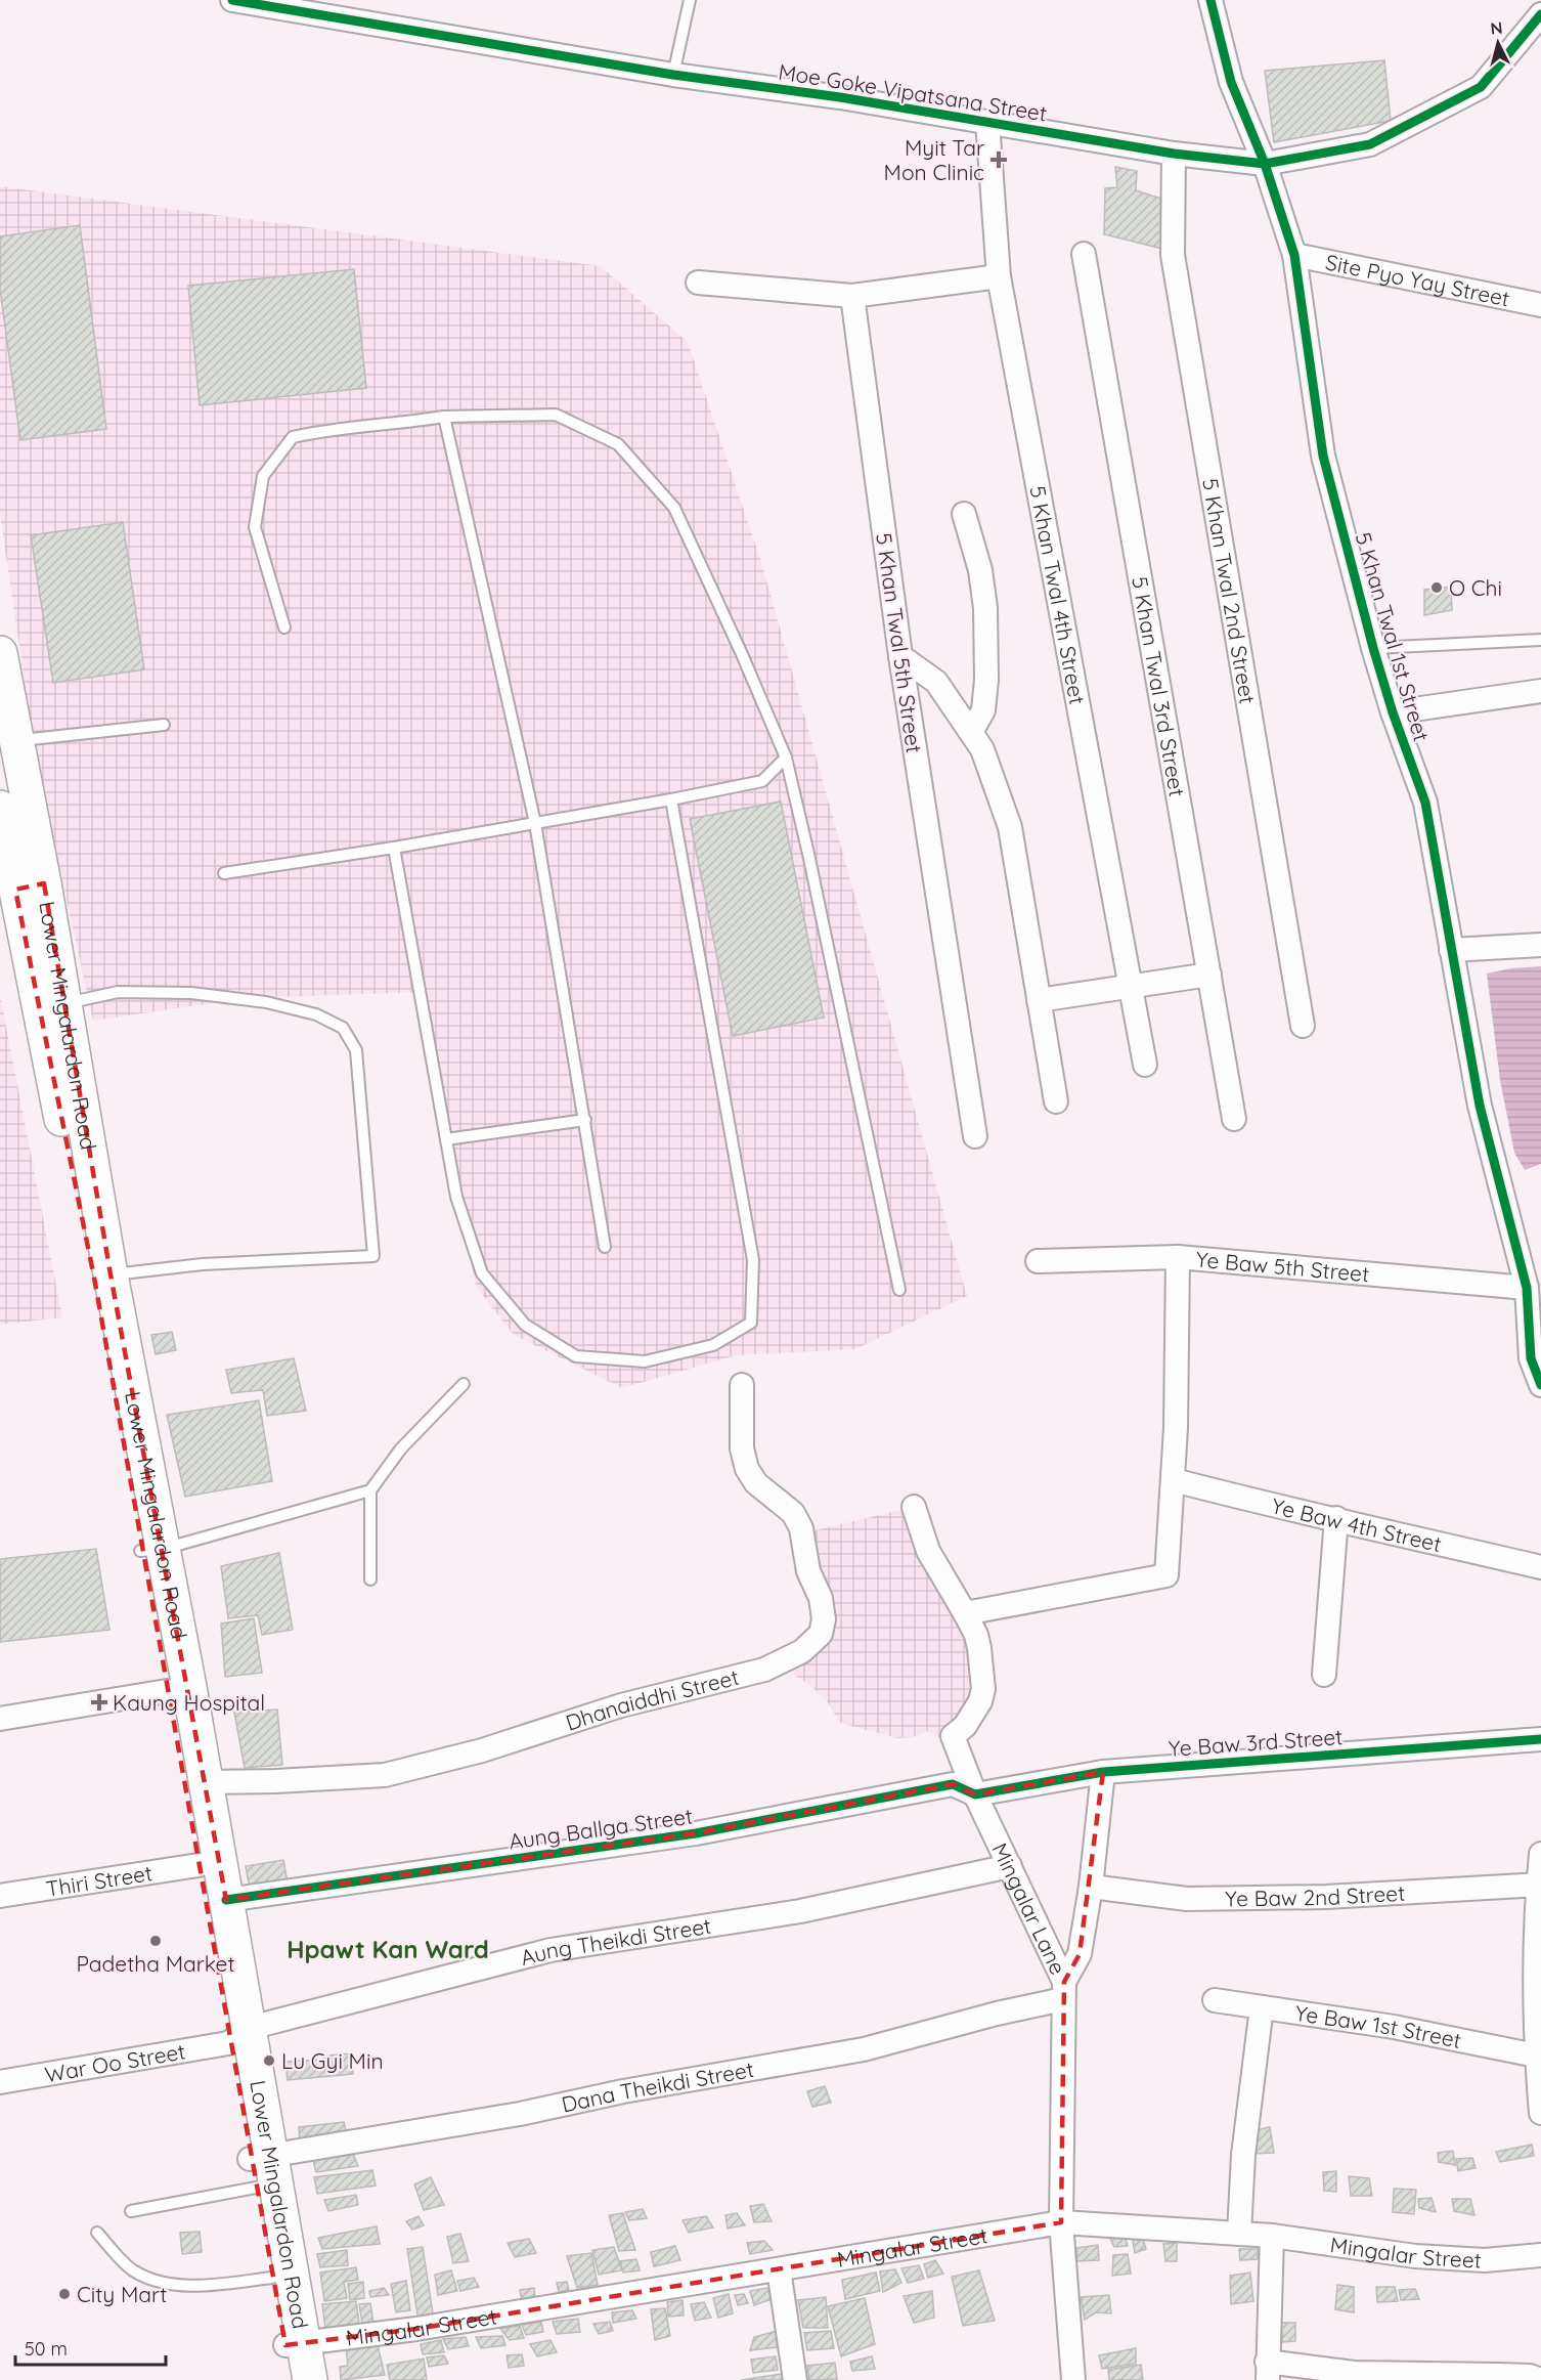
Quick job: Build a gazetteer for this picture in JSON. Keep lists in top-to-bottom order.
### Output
{
  "streets": {
    "main road": ["Lower Mingalardon Road"],
    "street": [
      "Moe Goke Vipatsana Street",
      "Site Pyo Yay Street",
      "5 Khan Twal 2nd Street",
      "5 Khan Twal 4th Street",
      "5 Khan Twal 1st Street",
      "5 Khan Twal 5th Street",
      "5 Khan Twal 3rd Street",
      "Ye Baw 5th Street",
      "Ye Baw 4th Street",
      "Dhanaiddhi Street",
      "Ye Baw 3rd Street",
      "Aung Ballga Street",
      "Thiri Street",
      "Ye Baw 2nd Street",
      "Mingalar Lane",
      "Aung Theikdi Street",
      "Ye Baw 1st Street",
      "War Oo Street",
      "Dana Theikdi Street",
      "Mingalar Street"
    ]
  },
  "crossings": [
    ["Moe Goke Vipatsana Street", "5 Khan Twal 2nd Street"],
    ["Moe Goke Vipatsana Street", "5 Khan Twal 4th Street"],
    ["Moe Goke Vipatsana Street", "5 Khan Twal 1st Street"],
    ["Site Pyo Yay Street", "5 Khan Twal 1st Street"],
    ["5 Khan Twal 1st Street", "Ye Baw 5th Street"],
    ["Lower Mingalardon Road", "Dhanaiddhi Street"],
    ["Lower Mingalardon Road", "Aung Ballga Street"],
    ["Lower Mingalardon Road", "Thiri Street"],
    ["Lower Mingalardon Road", "Aung Theikdi Street"],
    ["Lower Mingalardon Road", "War Oo Street"],
    ["Lower Mingalardon Road", "Dana Theikdi Street"],
    ["Lower Mingalardon Road", "Mingalar Street"],
    ["Ye Baw 3rd Street", "Aung Ballga Street"],
    ["Ye Baw 3rd Street", "Mingalar Lane"],
    ["Aung Ballga Street", "Mingalar Lane"],
    ["Mingalar Lane", "Aung Theikdi Street"],
    ["Mingalar Lane", "Dana Theikdi Street"],
    ["Mingalar Lane", "Mingalar Street"],
    ["Aung Theikdi Street", "War Oo Street"]
  ],
  "districts": ["Hpawt Kan Ward"],
  "places": {
    "health": ["Myit Tar Mon Clinic", "Kaung Hospital"],
    "other": [
      "O Chi",
      "Padetha Market",
      "Lu Gyi Min",
      "City Mart"
    ]
  },
  "scale_bar": "50 m",
  "north": "top"
}
